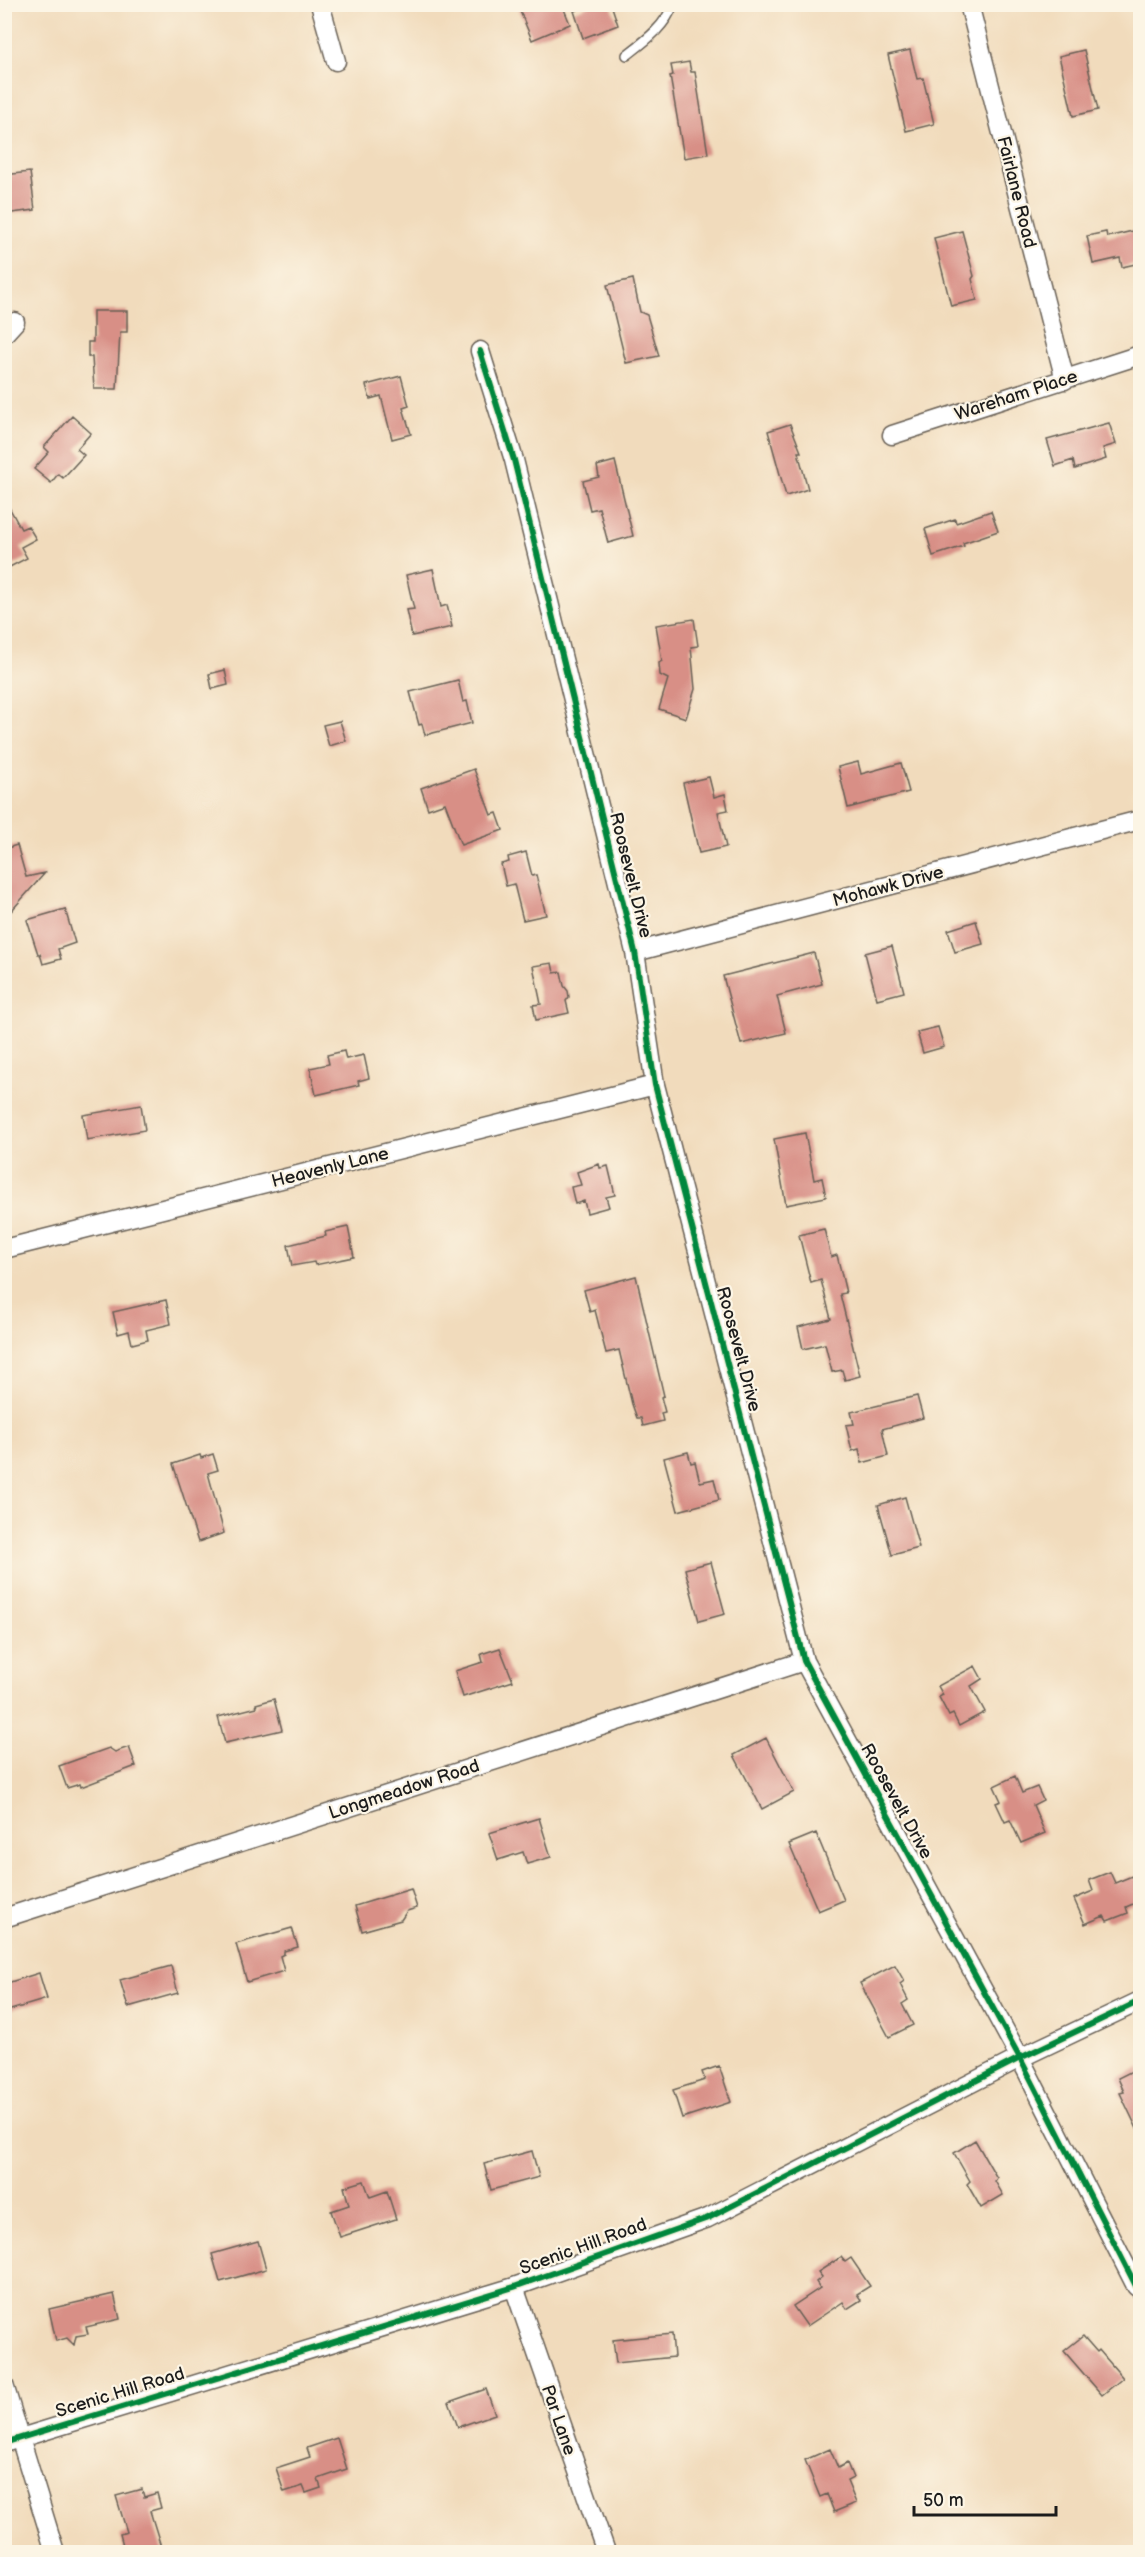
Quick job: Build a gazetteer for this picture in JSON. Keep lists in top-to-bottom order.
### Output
{
  "streets": {
    "street": [
      "Fairlane Road",
      "Wareham Place",
      "Roosevelt Drive",
      "Mohawk Drive",
      "Heavenly Lane",
      "Longmeadow Road",
      "Scenic Hill Road",
      "Par Lane"
    ]
  },
  "crossings": [
    ["Fairlane Road", "Wareham Place"],
    ["Roosevelt Drive", "Mohawk Drive"],
    ["Roosevelt Drive", "Heavenly Lane"],
    ["Roosevelt Drive", "Longmeadow Road"],
    ["Roosevelt Drive", "Scenic Hill Road"],
    ["Scenic Hill Road", "Par Lane"]
  ],
  "scale_bar": "50 m"
}
